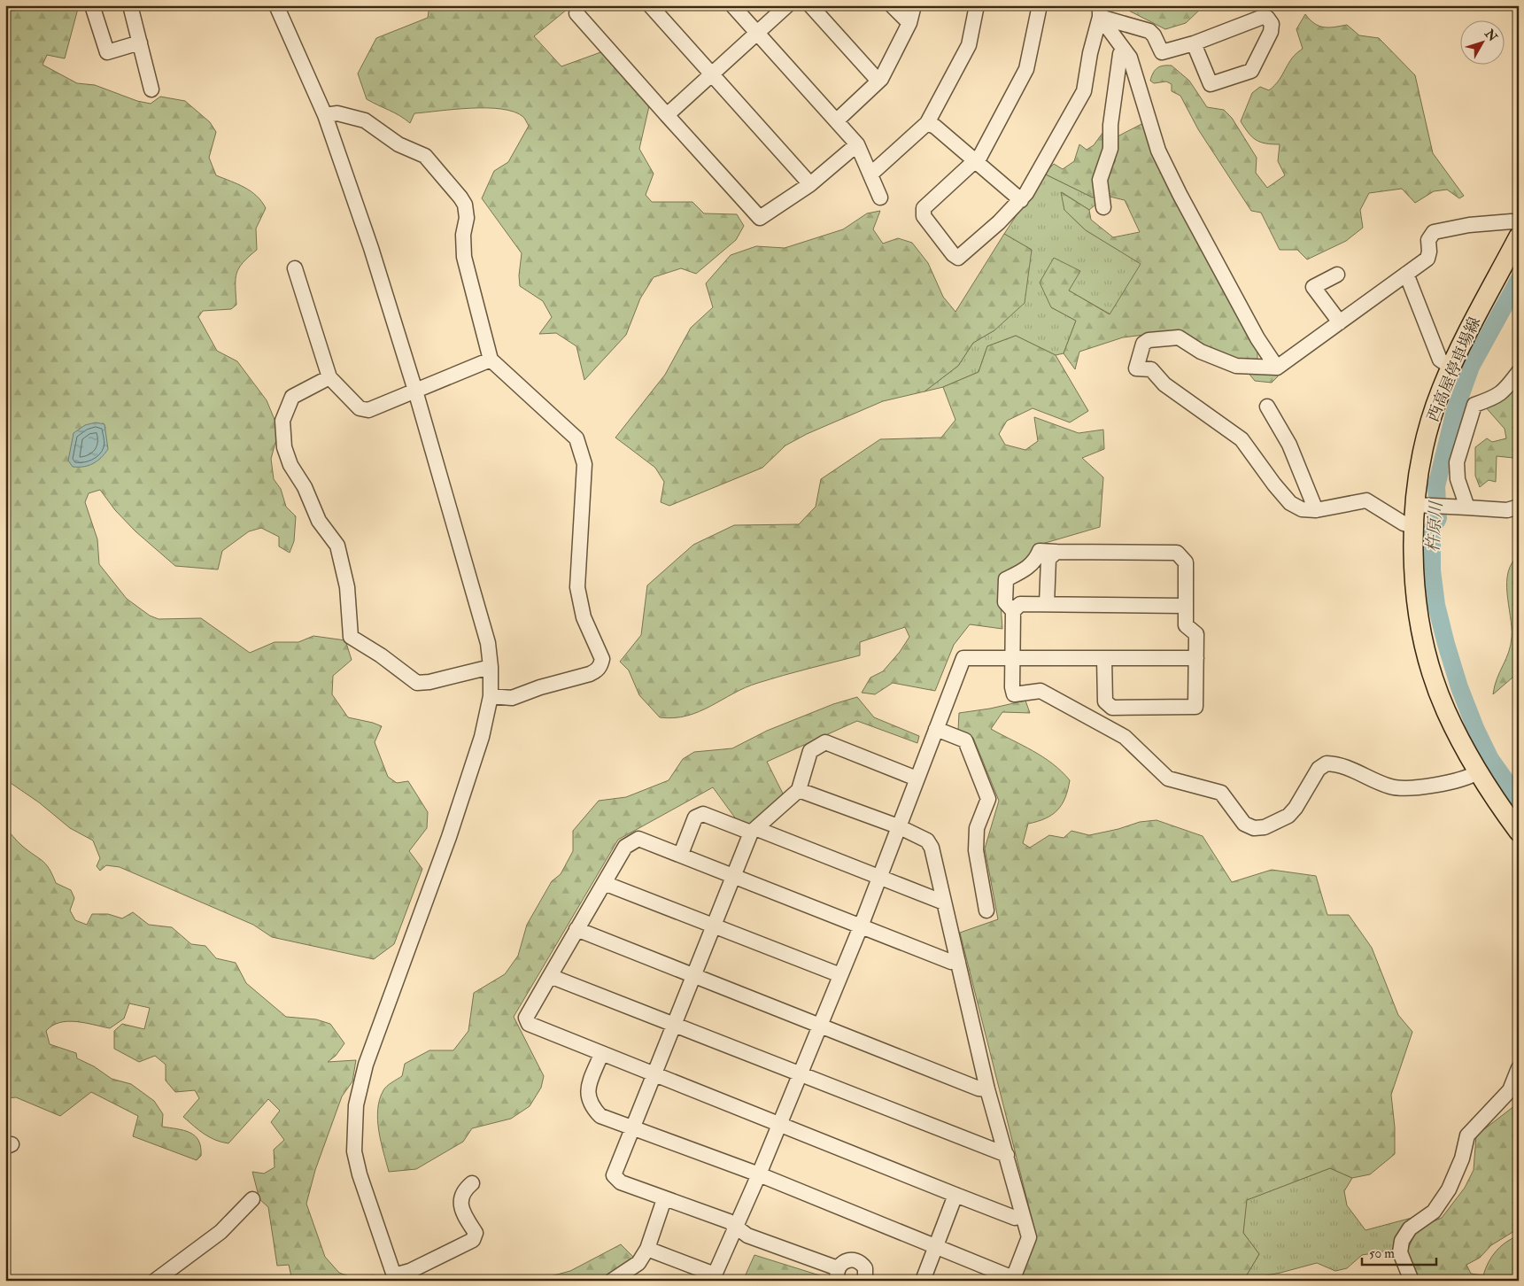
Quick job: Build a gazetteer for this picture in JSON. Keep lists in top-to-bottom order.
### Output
{
  "streets": {
    "main road": ["西高屋停車場線"]
  },
  "water": ["杵原川"],
  "scale_bar": "50 m",
  "north": "top right"
}
